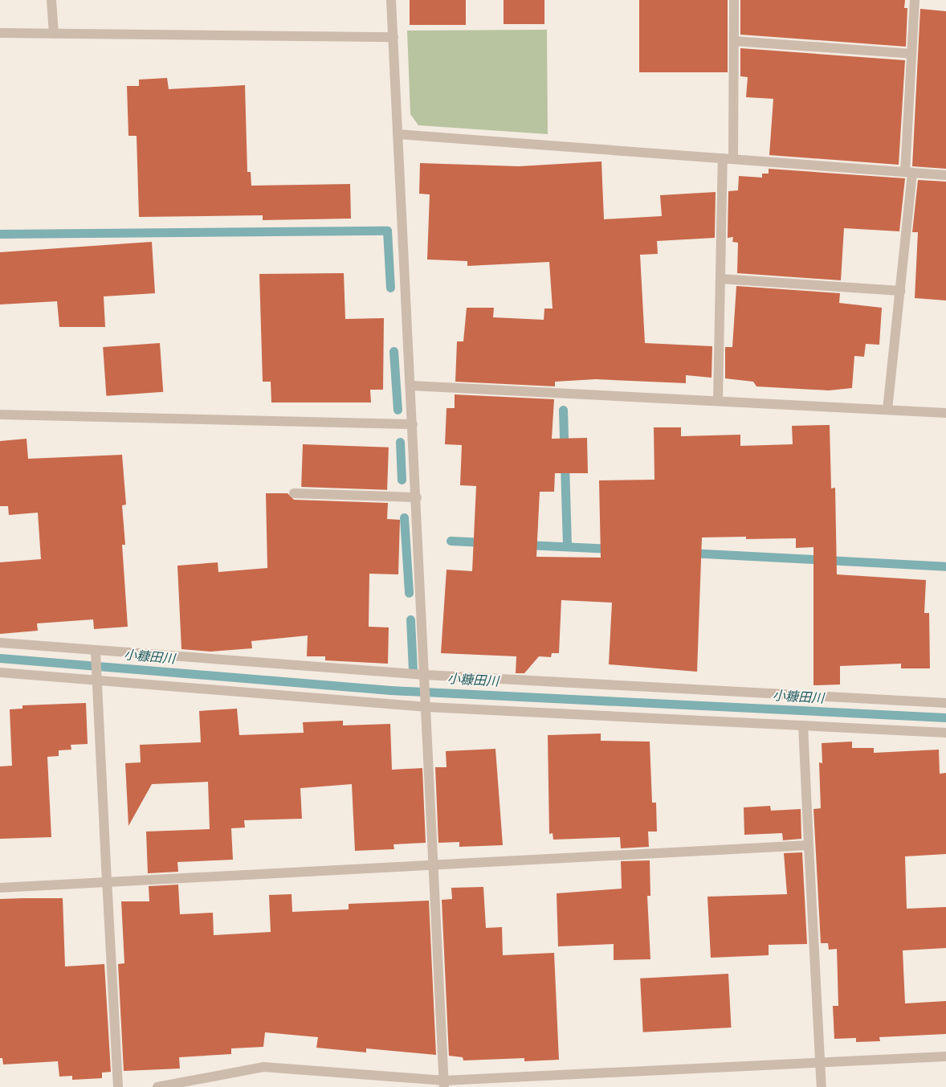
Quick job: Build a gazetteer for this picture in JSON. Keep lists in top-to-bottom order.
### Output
{
  "water": ["小糠田川"]
}
